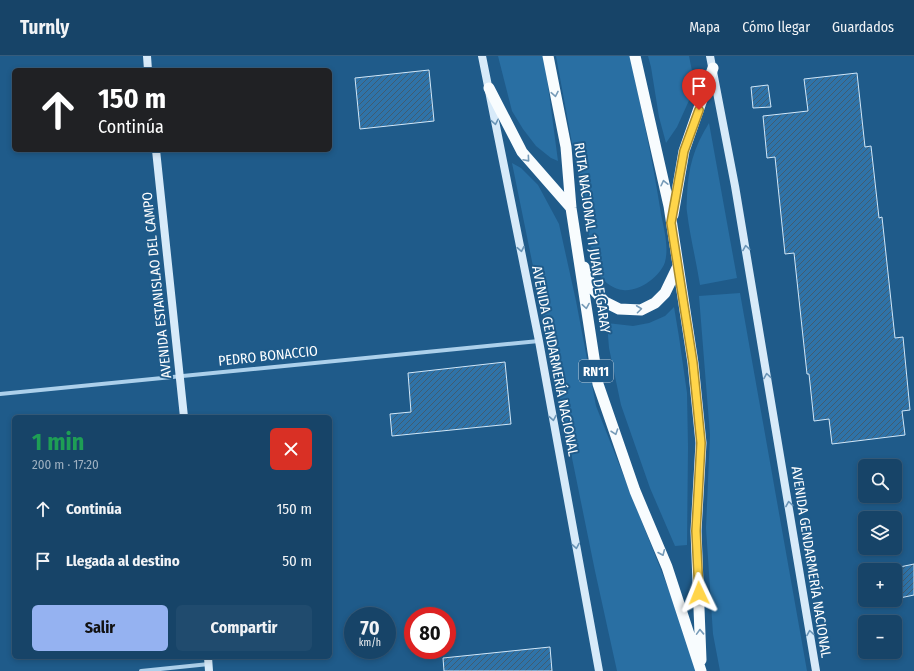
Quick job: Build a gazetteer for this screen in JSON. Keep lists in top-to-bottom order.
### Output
{
  "streets": {
    "highway": ["RUTA NACIONAL 11 JUAN DE GARAY", "RN11"],
    "main road": ["AVENIDA ESTANISLAO DEL CAMPO", "AVENIDA GENDARMERÍA NACIONAL"],
    "street": ["PEDRO BONACCIO"]
  },
  "crossings": [
    ["AVENIDA ESTANISLAO DEL CAMPO", "PEDRO BONACCIO"],
    ["PEDRO BONACCIO", "AVENIDA GENDARMERÍA NACIONAL"]
  ],
  "page": {
    "header": "Turnly",
    "nav": ["Mapa", "Cómo llegar", "Guardados"],
    "turn": ["150 m", "Continúa"],
    "heading": ["1 min", "200 m · 17:20"],
    "map_buttons": ["+", "−"],
    "list": [
      {
        "name": "Continúa",
        "value": "150 m"
      },
      {
        "name": "Llegada al destino",
        "value": "50 m"
      }
    ],
    "buttons": ["Salir", "Compartir"],
    "speed": "70 km/h",
    "limit": "80"
  }
}
